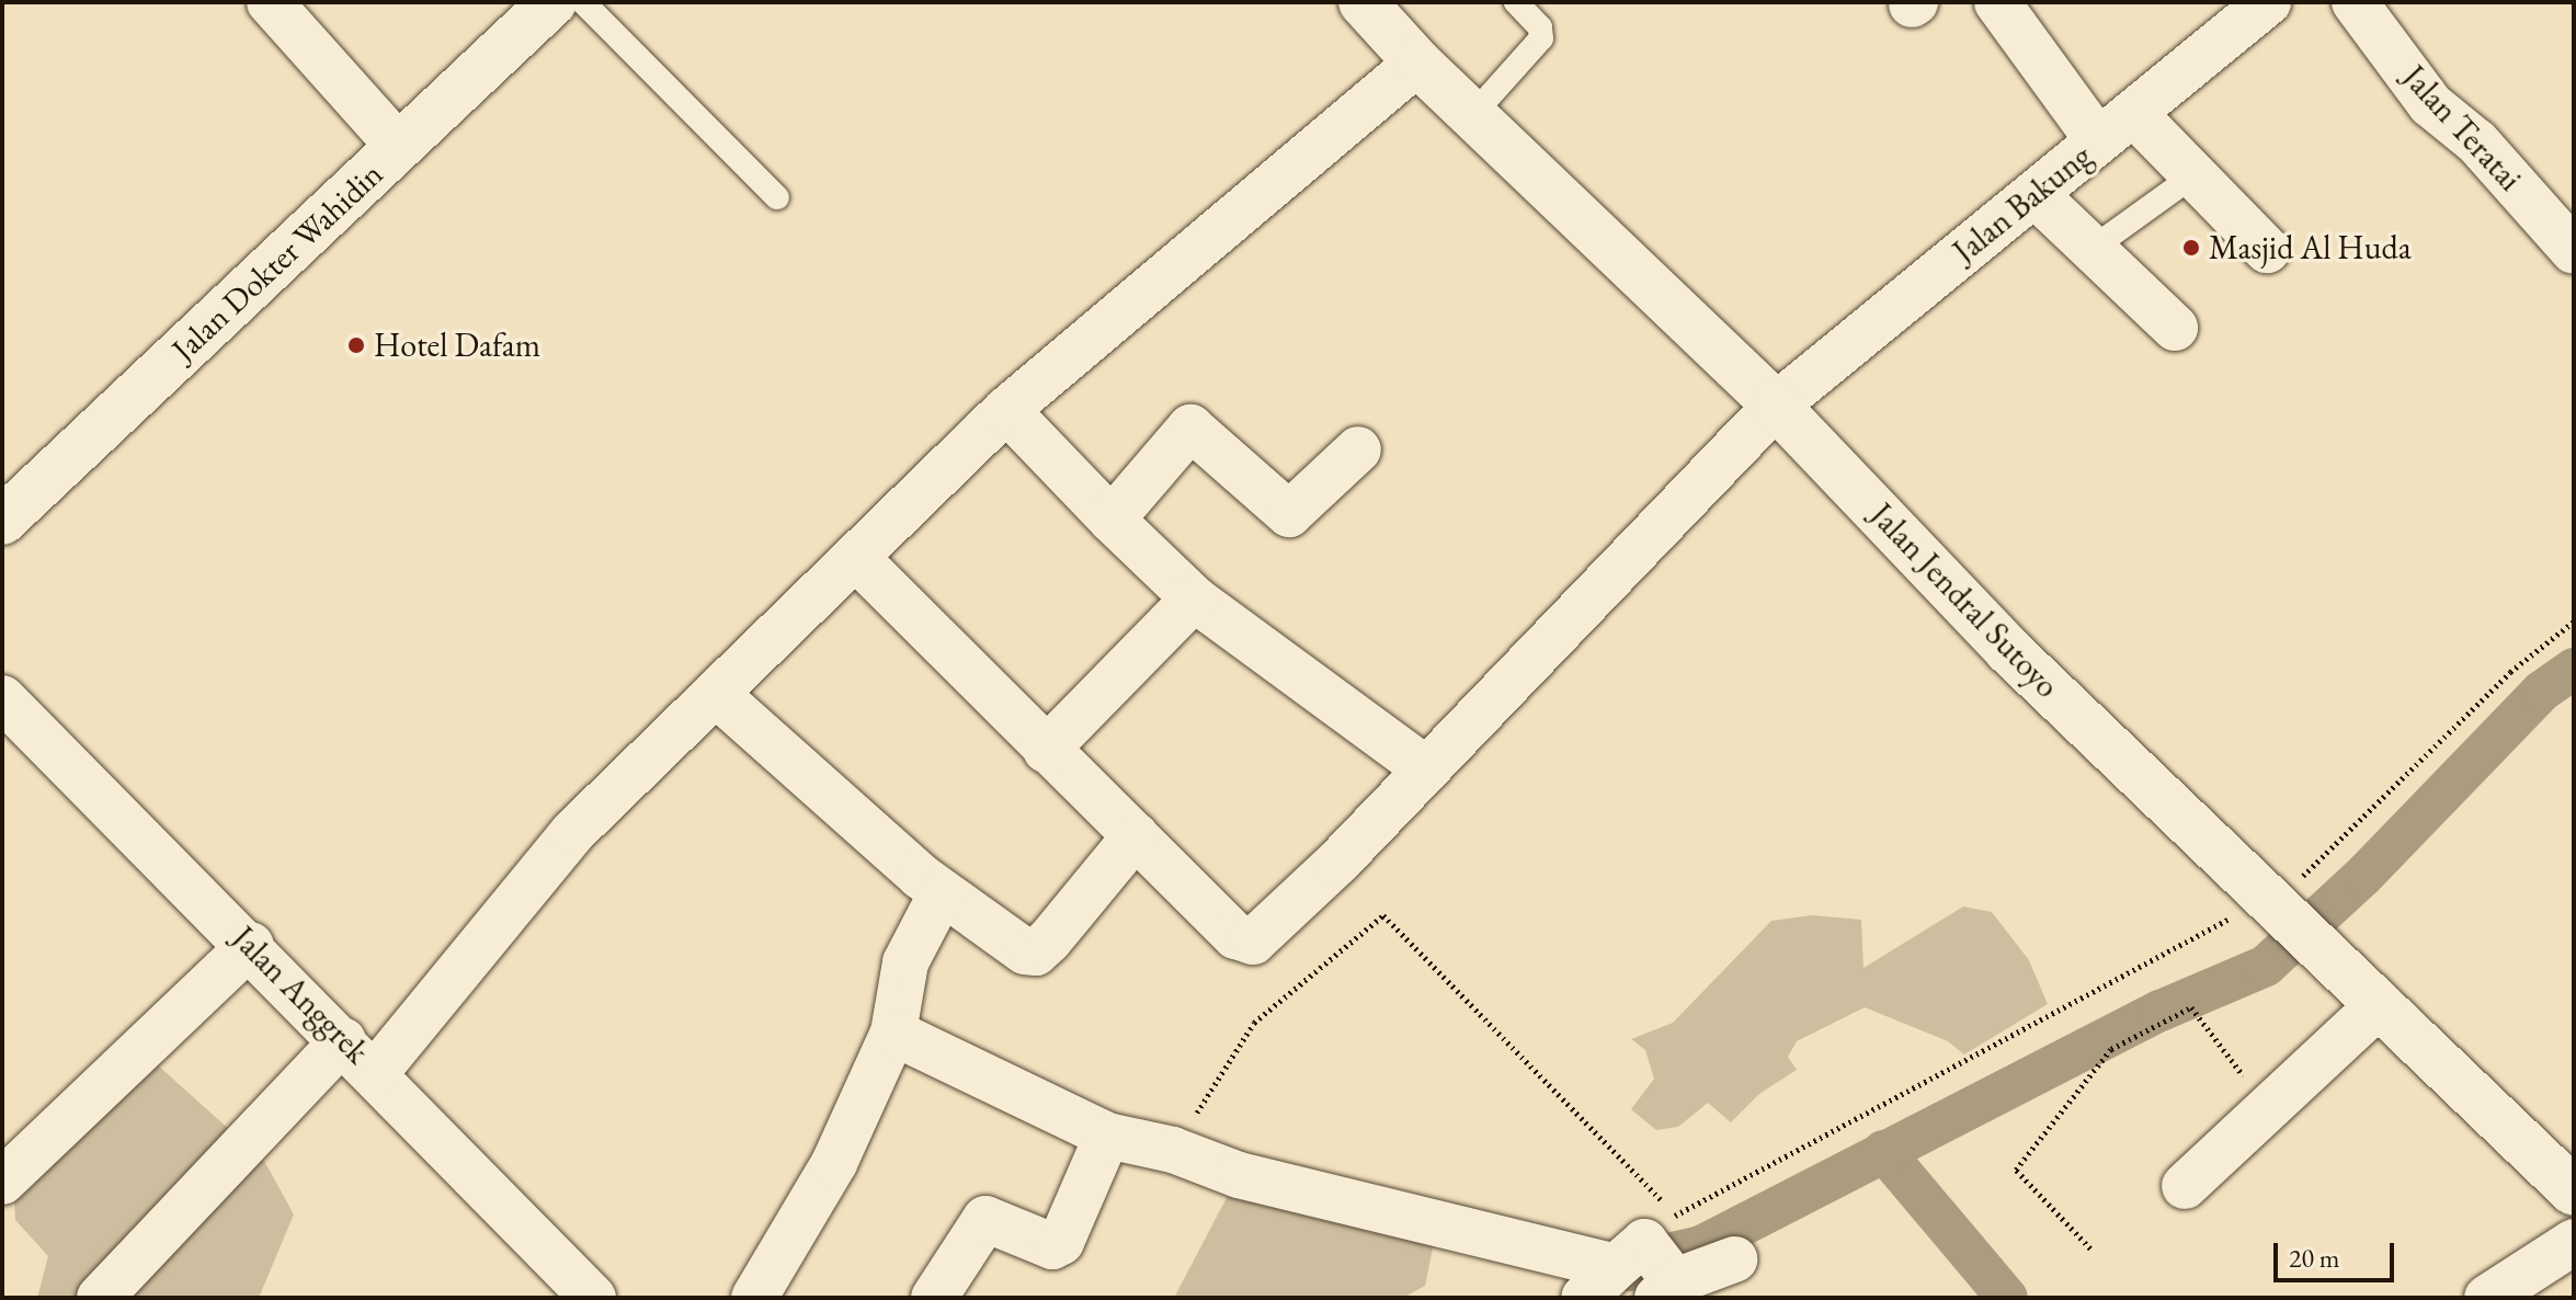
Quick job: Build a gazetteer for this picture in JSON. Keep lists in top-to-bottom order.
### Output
{
  "streets": {
    "street": [
      "Jalan Teratai",
      "Jalan Bakung",
      "Jalan Dokter Wahidin",
      "Jalan Jendral Sutoyo",
      "Jalan Anggrek"
    ]
  },
  "crossings": [
    ["Jalan Bakung", "Jalan Jendral Sutoyo"]
  ],
  "places": ["Masjid Al Huda", "Hotel Dafam"],
  "scale_bar": "20 m"
}
